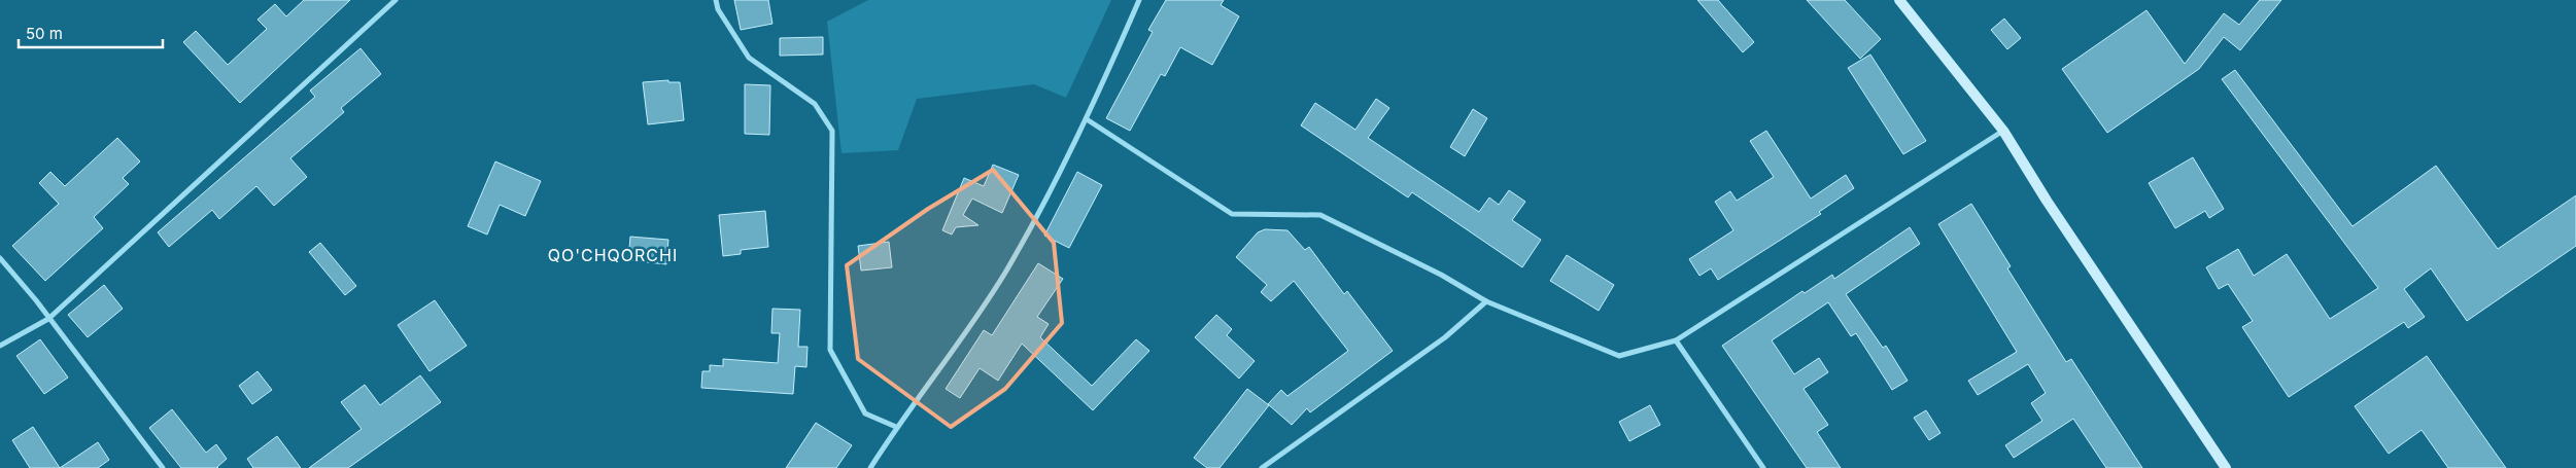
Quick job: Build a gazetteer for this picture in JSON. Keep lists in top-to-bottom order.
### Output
{
  "districts": ["QO'CHQORCHI"],
  "scale_bar": "50 m"
}
